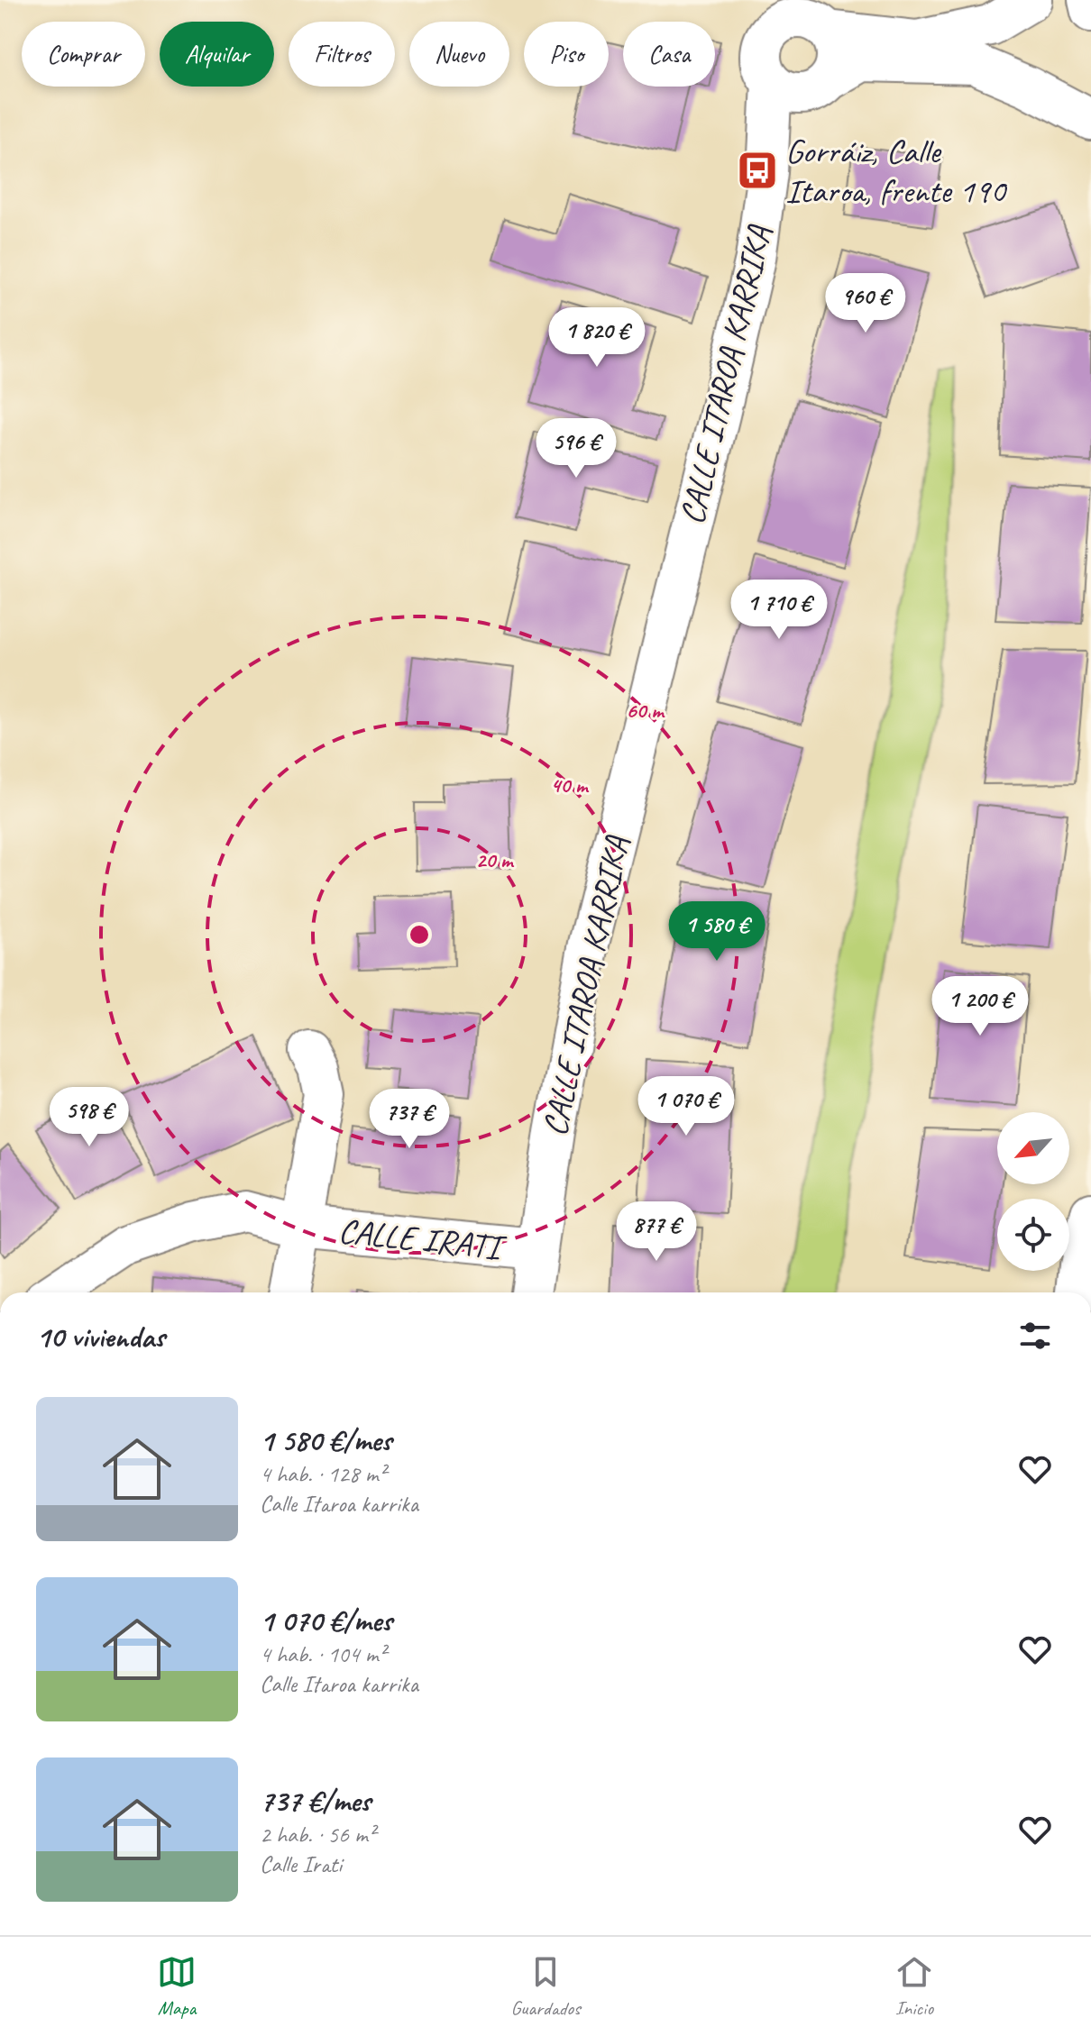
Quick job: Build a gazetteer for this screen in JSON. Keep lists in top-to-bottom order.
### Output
{
  "streets": {
    "street": ["CALLE ITAROA KARRIKA", "CALLE IRATI"]
  },
  "crossings": [
    ["CALLE ITAROA KARRIKA", "CALLE IRATI"]
  ],
  "places": {
    "bus stop": ["Gorráiz, Calle Itaroa, frente 190"]
  },
  "north": "bottom left",
  "page": {
    "chip": [
      "Comprar",
      "Alquilar",
      "Filtros",
      "Nuevo",
      "Piso",
      "Casa"
    ],
    "price": [
      "960 €",
      "1 820 €",
      "596 €",
      "1 710 €",
      "1 580 €",
      "1 200 €",
      "1 070 €",
      "598 €",
      "737 €",
      "877 €"
    ],
    "heading": "10 viviendas",
    "list": [
      {
        "name": "1 580 €/mes",
        "note": "4 hab. · 128 m² · Calle Itaroa karrika"
      },
      {
        "name": "1 070 €/mes",
        "note": "4 hab. · 104 m² · Calle Itaroa karrika"
      },
      {
        "name": "737 €/mes",
        "note": "2 hab. · 56 m² · Calle Irati"
      }
    ],
    "tabs": ["Mapa", "Guardados", "Inicio"]
  },
  "rings": ["60 m", "40 m", "20 m"]
}
